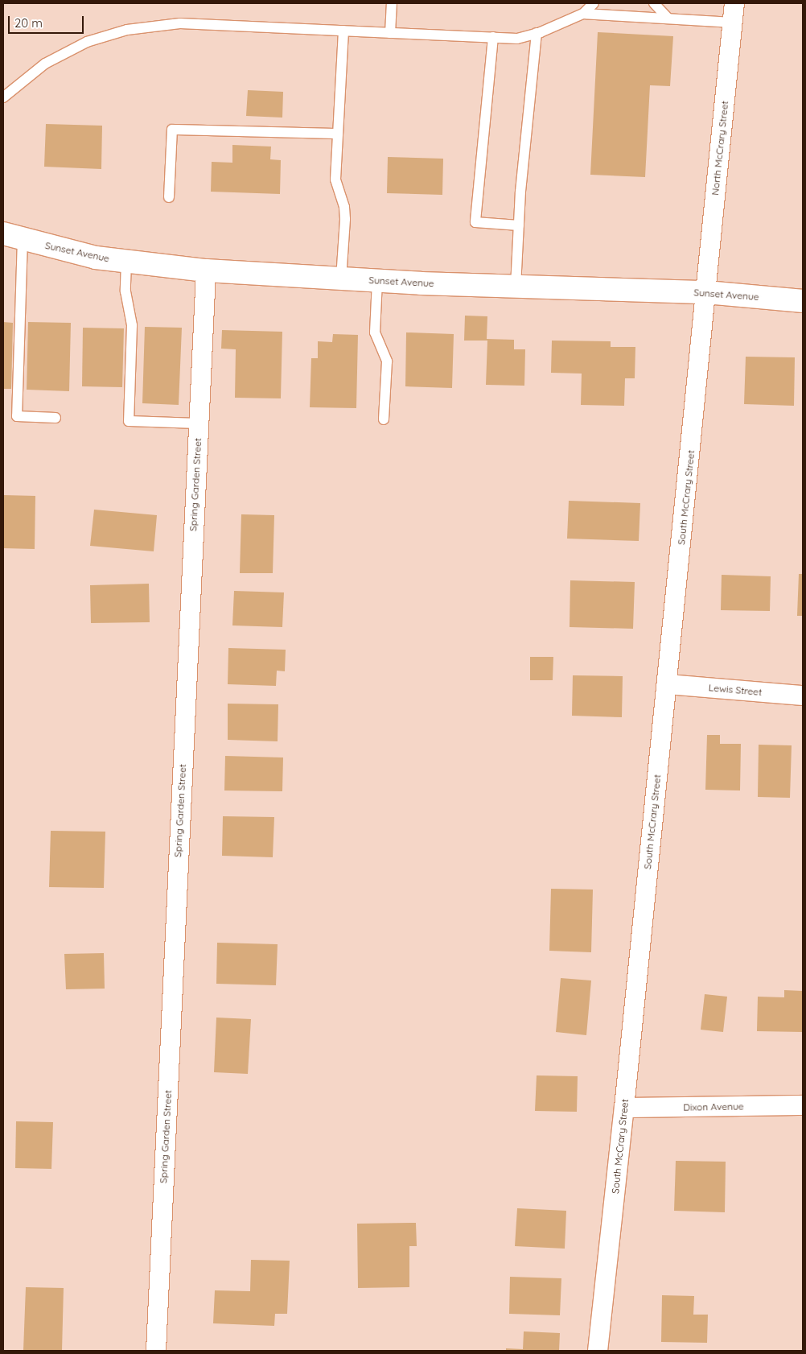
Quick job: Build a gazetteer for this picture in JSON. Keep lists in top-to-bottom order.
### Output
{
  "streets": {
    "main road": ["Sunset Avenue"],
    "street": [
      "North McCrary Street",
      "Spring Garden Street",
      "South McCrary Street",
      "Lewis Street",
      "Dixon Avenue"
    ]
  },
  "crossings": [
    ["North McCrary Street", "Sunset Avenue"],
    ["North McCrary Street", "South McCrary Street"],
    ["Sunset Avenue", "Spring Garden Street"],
    ["Sunset Avenue", "South McCrary Street"],
    ["South McCrary Street", "Lewis Street"],
    ["South McCrary Street", "Dixon Avenue"]
  ],
  "scale_bar": "20 m"
}
